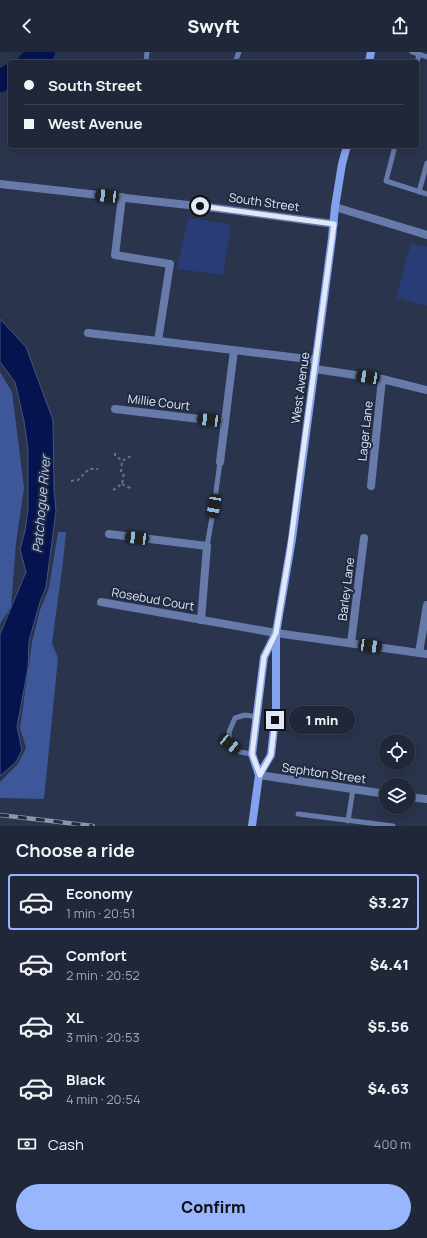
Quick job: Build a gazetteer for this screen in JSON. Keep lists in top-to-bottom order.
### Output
{
  "streets": {
    "main road": ["West Avenue"],
    "street": [
      "South Street",
      "Millie Court",
      "Lager Lane",
      "Barley Lane",
      "Rosebud Court",
      "Sephton Street"
    ]
  },
  "crossings": [
    ["South Street", "West Avenue"],
    ["West Avenue", "Rosebud Court"],
    ["West Avenue", "Sephton Street"],
    ["Barley Lane", "Rosebud Court"]
  ],
  "water": ["Patchogue River"],
  "page": {
    "header": "Swyft",
    "banner": ["South Street", "West Avenue"],
    "bubble": "1 min",
    "heading": "Choose a ride",
    "list": [
      {
        "name": "Economy",
        "note": "1 min · 20:51",
        "value": "$3.27"
      },
      {
        "name": "Comfort",
        "note": "2 min · 20:52",
        "value": "$4.41"
      },
      {
        "name": "XL",
        "note": "3 min · 20:53",
        "value": "$5.56"
      },
      {
        "name": "Black",
        "note": "4 min · 20:54",
        "value": "$4.63"
      }
    ],
    "pay": ["Cash", "400 m"],
    "buttons": "Confirm"
  }
}
